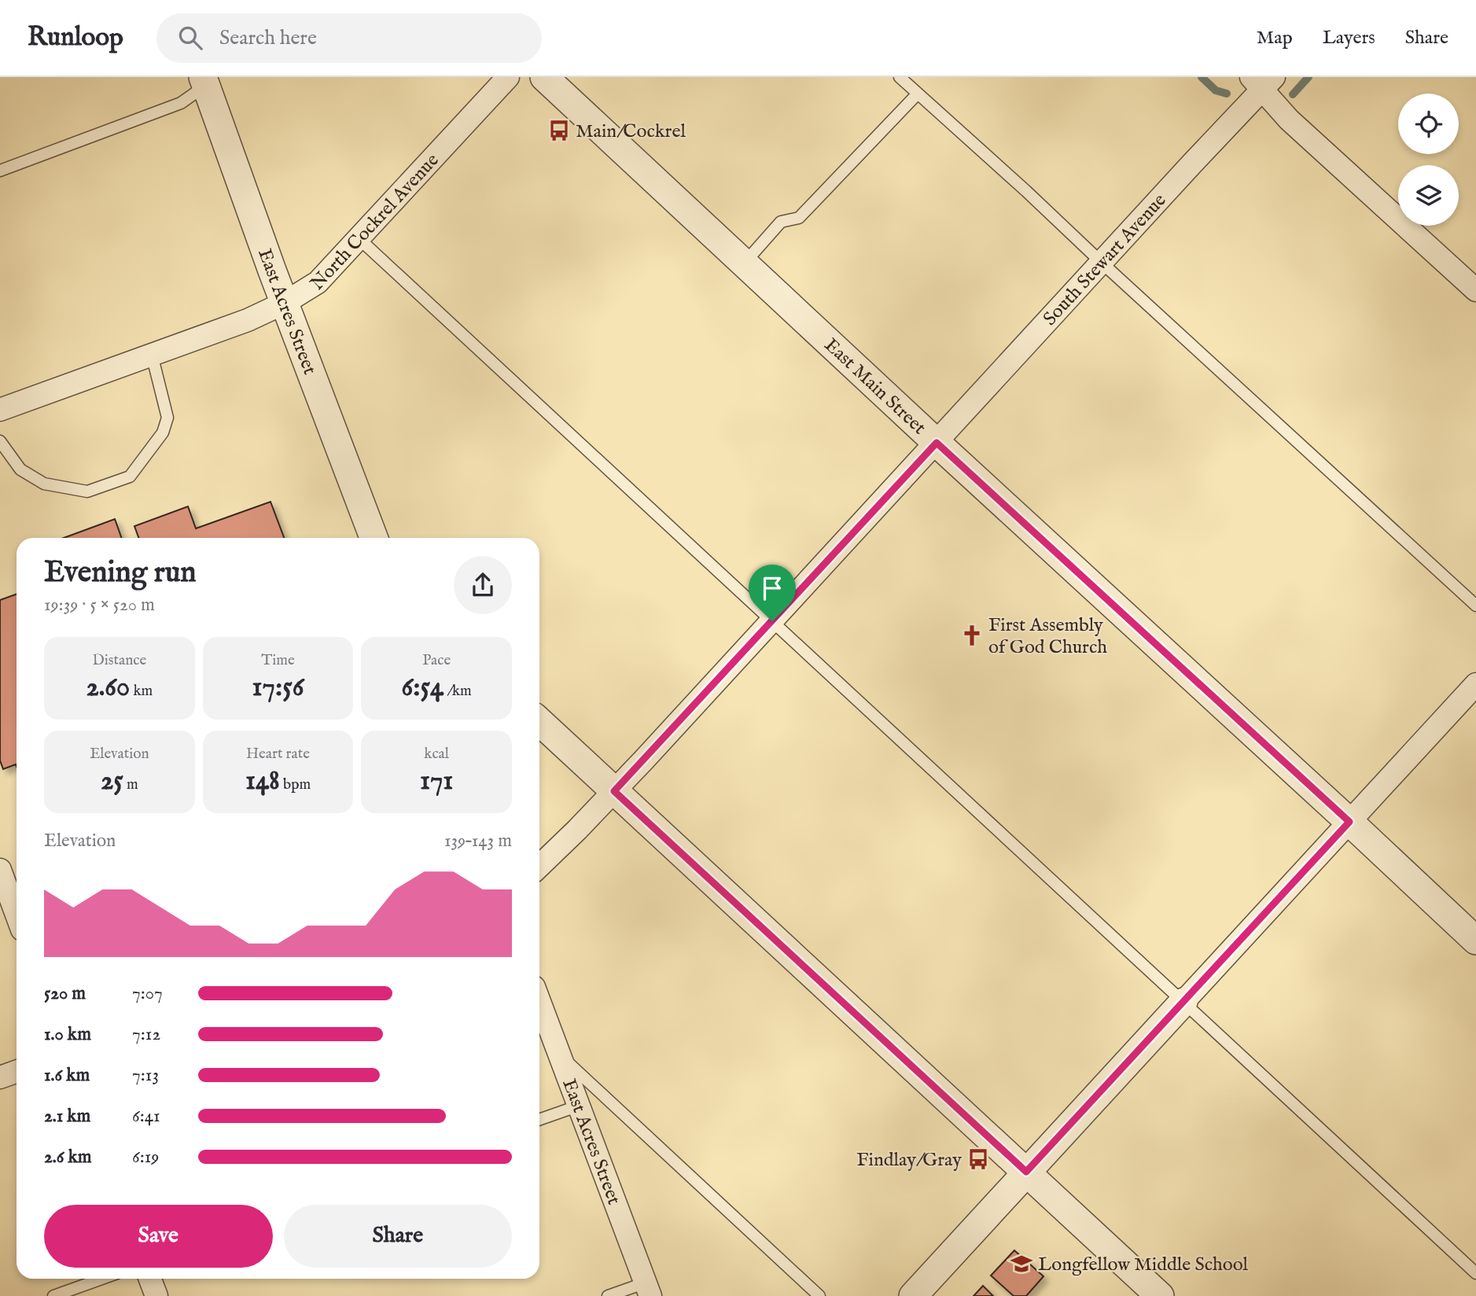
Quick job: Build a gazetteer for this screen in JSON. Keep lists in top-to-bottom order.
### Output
{
  "streets": {
    "street": [
      "North Cockrel Avenue",
      "South Stewart Avenue",
      "East Acres Street",
      "East Main Street"
    ]
  },
  "crossings": [
    ["North Cockrel Avenue", "East Acres Street"],
    ["South Stewart Avenue", "East Main Street"]
  ],
  "places": {
    "bus stop": ["Main/Cockrel", "Findlay/Gray"],
    "church": ["First Assembly of God Church"],
    "school or university": ["Longfellow Middle School"]
  },
  "page": {
    "header": "Runloop",
    "search": "Search here",
    "nav": ["Map", "Layers", "Share"],
    "heading": ["Evening run", "19:39 · 5 × 520 m"],
    "stats": [
      ["Distance", "2.60 km"],
      ["Time", "17:56"],
      ["Pace", "6:54 /km"],
      ["Elevation", "25 m"],
      ["Heart rate", "148 bpm"],
      ["kcal", "171"]
    ],
    "chart": ["Elevation", "139–143 m"],
    "list": [
      {
        "name": "520 m",
        "note": "7:07"
      },
      {
        "name": "1.0 km",
        "note": "7:12"
      },
      {
        "name": "1.6 km",
        "note": "7:13"
      },
      {
        "name": "2.1 km",
        "note": "6:41"
      },
      {
        "name": "2.6 km",
        "note": "6:19"
      }
    ],
    "buttons": ["Save", "Share"]
  }
}
